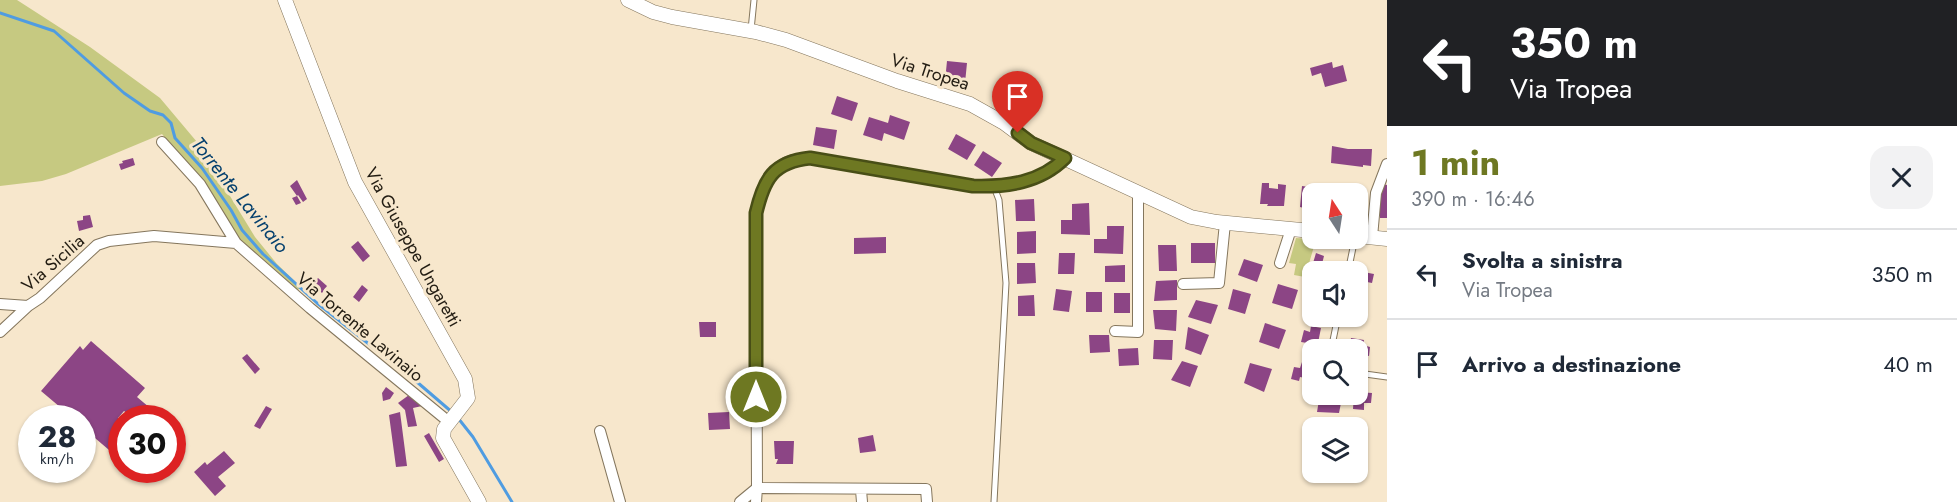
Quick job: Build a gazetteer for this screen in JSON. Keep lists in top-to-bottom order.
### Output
{
  "streets": {
    "street": [
      "Via Tropea",
      "Via Giuseppe Ungaretti",
      "Via Sicilia",
      "Via Torrente Lavinaio"
    ]
  },
  "crossings": [
    ["Via Giuseppe Ungaretti", "Via Torrente Lavinaio"],
    ["Via Sicilia", "Via Torrente Lavinaio"]
  ],
  "water": ["Torrente Lavinaio"],
  "north": "top",
  "page": {
    "turn": ["350 m", "Via Tropea"],
    "heading": ["1 min", "390 m · 16:46"],
    "list": [
      {
        "name": "Svolta a sinistra",
        "note": "Via Tropea",
        "value": "350 m"
      },
      {
        "name": "Arrivo a destinazione",
        "value": "40 m"
      }
    ],
    "speed": "28 km/h",
    "limit": "30"
  }
}
